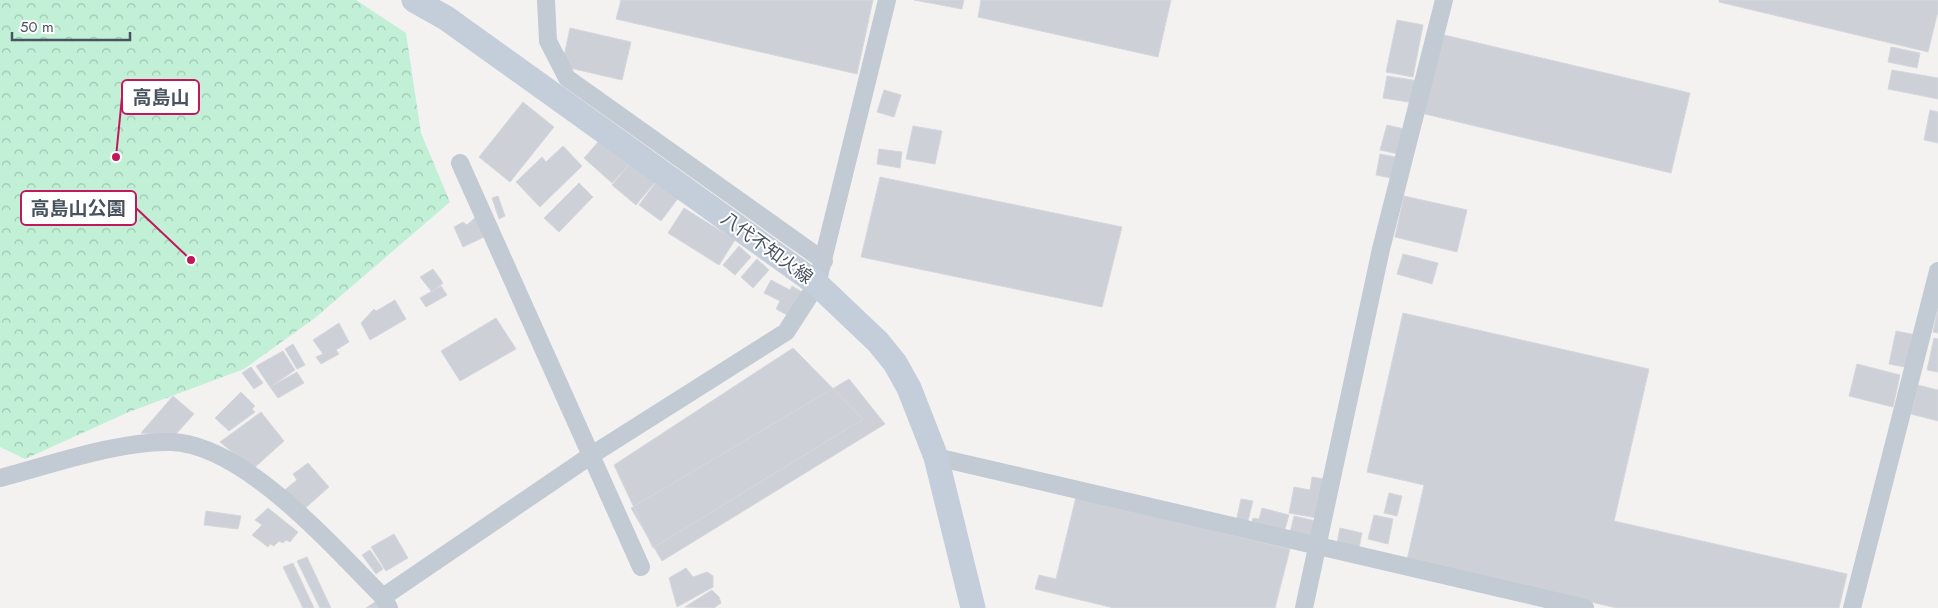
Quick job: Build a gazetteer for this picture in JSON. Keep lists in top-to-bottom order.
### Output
{
  "streets": {
    "main road": ["八代不知火線"]
  },
  "places": ["高島山", "高島山公園"],
  "scale_bar": "50 m"
}
